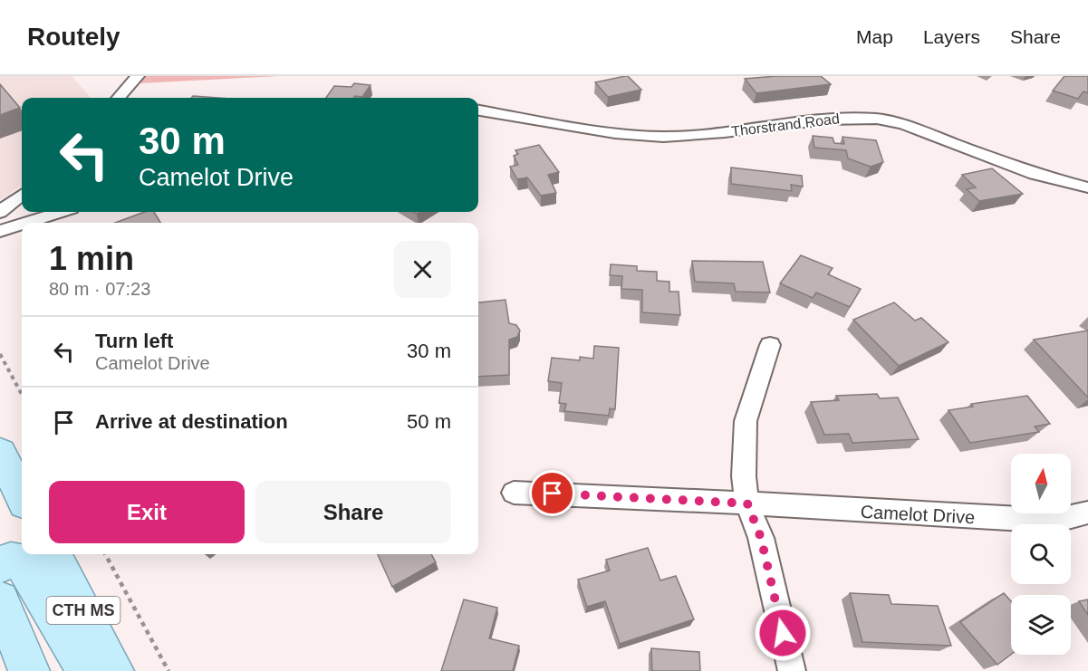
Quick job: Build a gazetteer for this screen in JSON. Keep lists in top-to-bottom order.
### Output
{
  "streets": {
    "main road": ["CTH MS"],
    "street": ["Thorstrand Road", "Camelot Drive"]
  },
  "north": "top",
  "page": {
    "header": "Routely",
    "nav": ["Map", "Layers", "Share"],
    "turn": ["30 m", "Camelot Drive"],
    "heading": ["1 min", "80 m · 07:23"],
    "list": [
      {
        "name": "Turn left",
        "note": "Camelot Drive",
        "value": "30 m"
      },
      {
        "name": "Arrive at destination",
        "value": "50 m"
      }
    ],
    "buttons": ["Exit", "Share"]
  }
}
